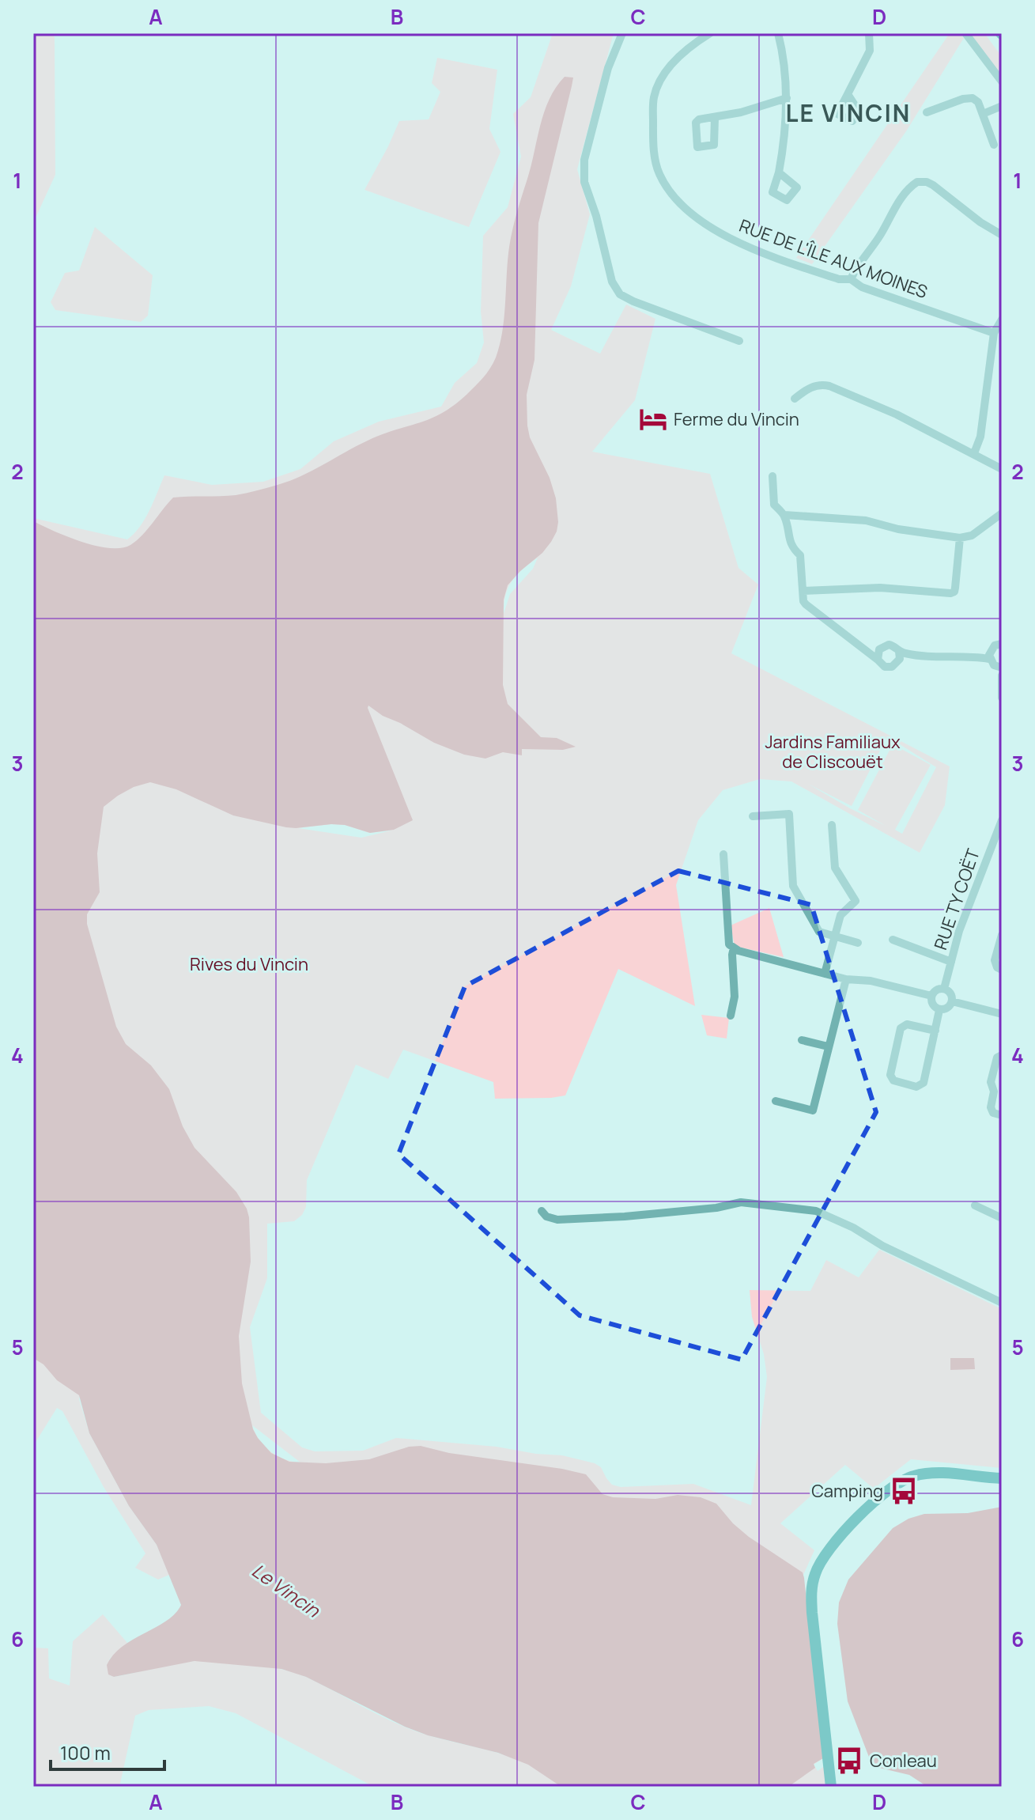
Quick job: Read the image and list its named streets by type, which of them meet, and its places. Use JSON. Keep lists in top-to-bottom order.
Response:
{
  "streets": {
    "street": ["RUE DE L'ÎLE AUX MOINES", "RUE TY COËT"]
  },
  "districts": ["LE VINCIN"],
  "water": ["Le Vincin"],
  "parks": ["Jardins Familiaux de Cliscouët", "Rives du Vincin"],
  "places": {
    "hotel": ["Ferme du Vincin"],
    "bus stop": ["Camping", "Conleau"]
  },
  "scale_bar": "100 m",
  "grid": {
    "columns": [
      "A",
      "B",
      "C",
      "D"
    ],
    "rows": [
      "1",
      "2",
      "3",
      "4",
      "5",
      "6"
    ]
  }
}
